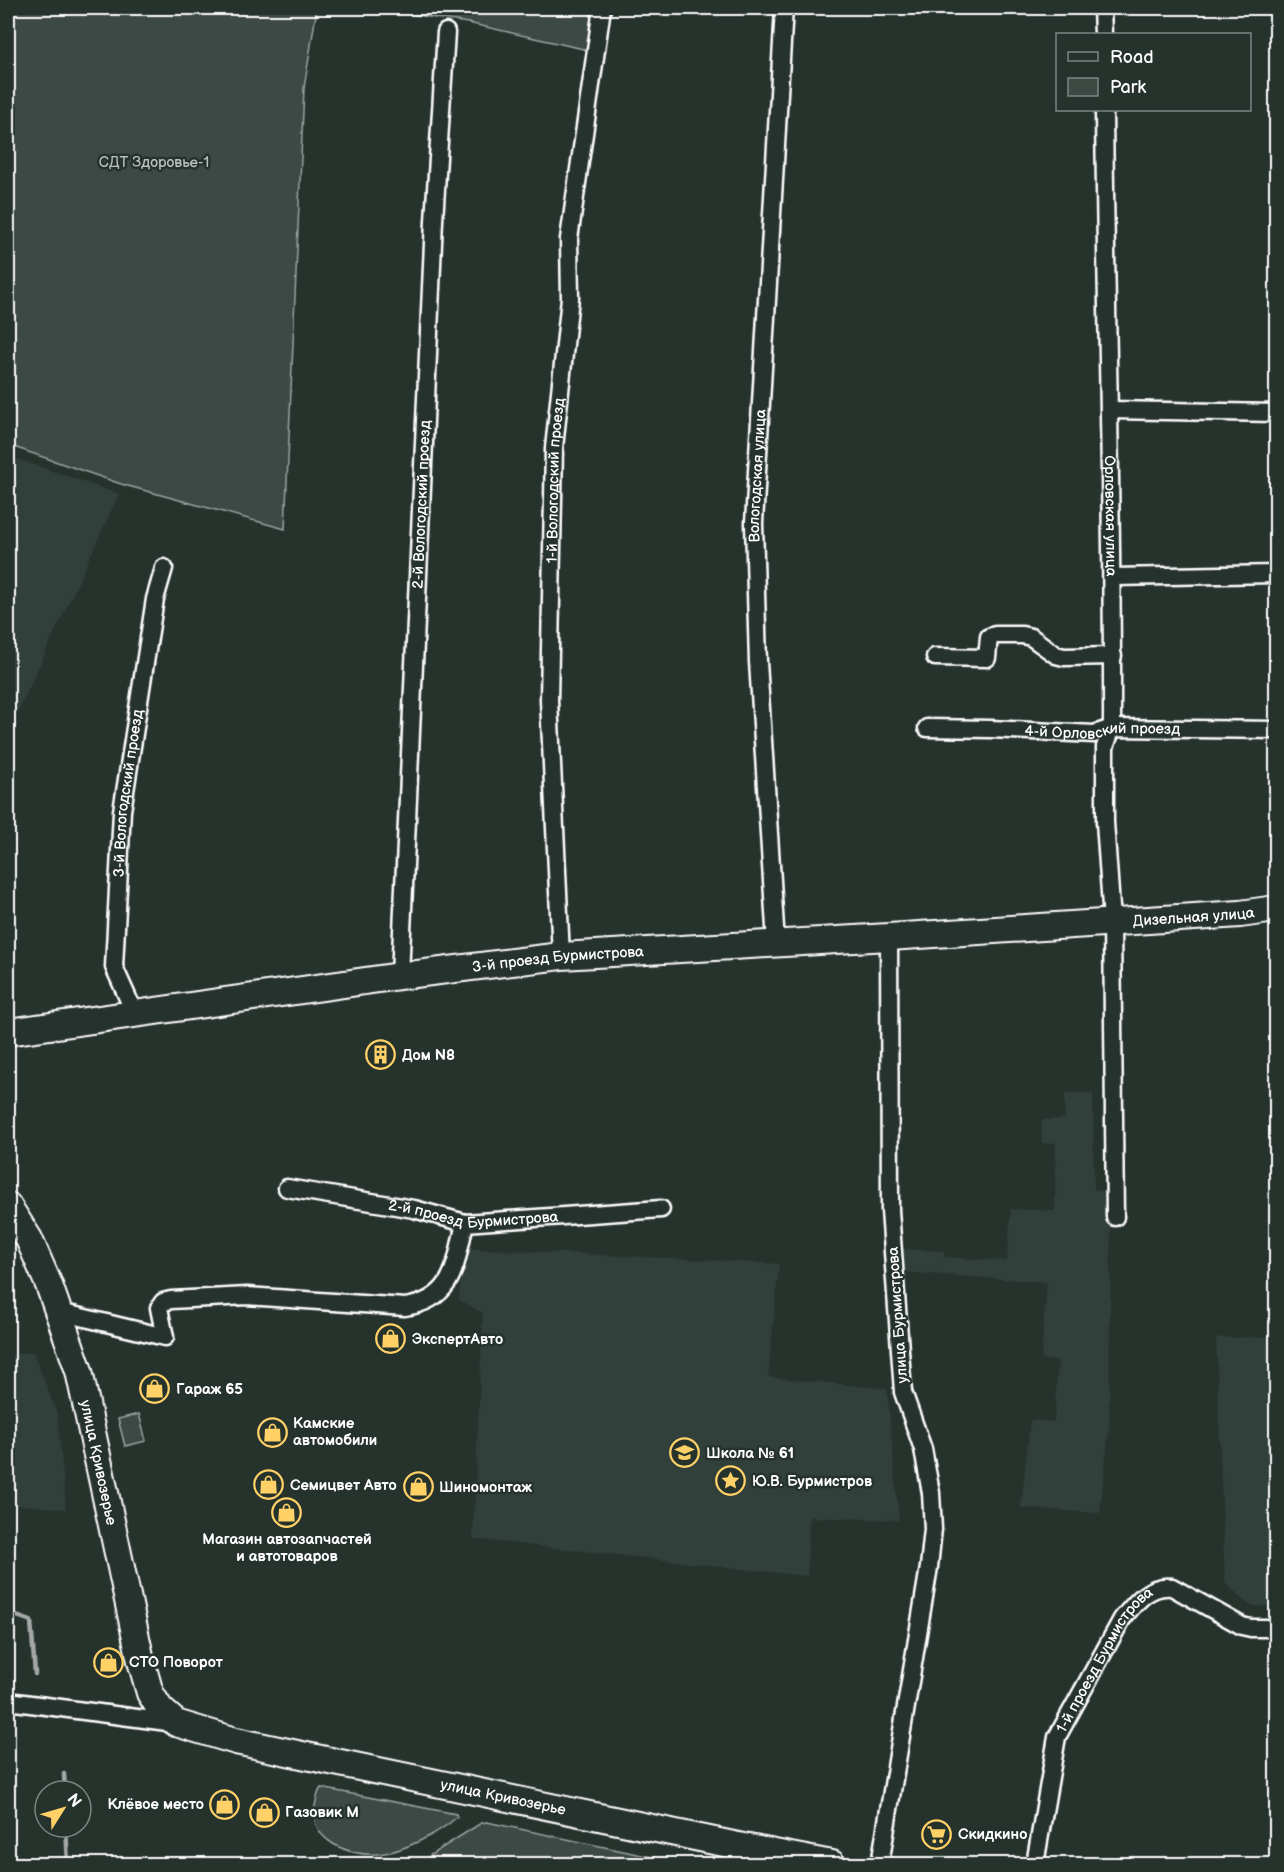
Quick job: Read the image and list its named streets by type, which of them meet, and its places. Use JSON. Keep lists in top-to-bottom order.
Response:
{
  "streets": {
    "main road": ["Дизельная улица", "3-й проезд Бурмистрова", "улица Кривозерье"],
    "street": [
      "Вологодская улица",
      "1-й Вологодский проезд",
      "2-й Вологодский проезд",
      "Орловская улица",
      "4-й Орловский проезд",
      "3-й Вологодский проезд",
      "2-й проезд Бурмистрова",
      "улица Бурмистрова",
      "1-й проезд Бурмистрова"
    ]
  },
  "crossings": [
    ["Вологодская улица", "3-й проезд Бурмистрова"],
    ["1-й Вологодский проезд", "3-й проезд Бурмистрова"],
    ["2-й Вологодский проезд", "3-й проезд Бурмистрова"],
    ["Орловская улица", "4-й Орловский проезд"],
    ["Орловская улица", "Дизельная улица"],
    ["Орловская улица", "3-й проезд Бурмистрова"],
    ["3-й Вологодский проезд", "3-й проезд Бурмистрова"],
    ["Дизельная улица", "3-й проезд Бурмистрова"],
    ["3-й проезд Бурмистрова", "улица Бурмистрова"]
  ],
  "parks": ["СДТ Здоровье-1"],
  "places": {
    "building": ["Дом N8"],
    "shop": [
      "ЭкспертАвто",
      "Гараж 65",
      "Камские автомобили",
      "Семицвет Авто",
      "Шиномонтаж",
      "Магазин автозапчастей и автотоваров",
      "СТО Поворот",
      "Клёвое место",
      "Газовик М"
    ],
    "school or university": ["Школа № 61"],
    "place": ["Ю.В. Бурмистров"],
    "supermarket": ["Скидкино"]
  },
  "legend": ["Road", "Park"],
  "north": "top right"
}
